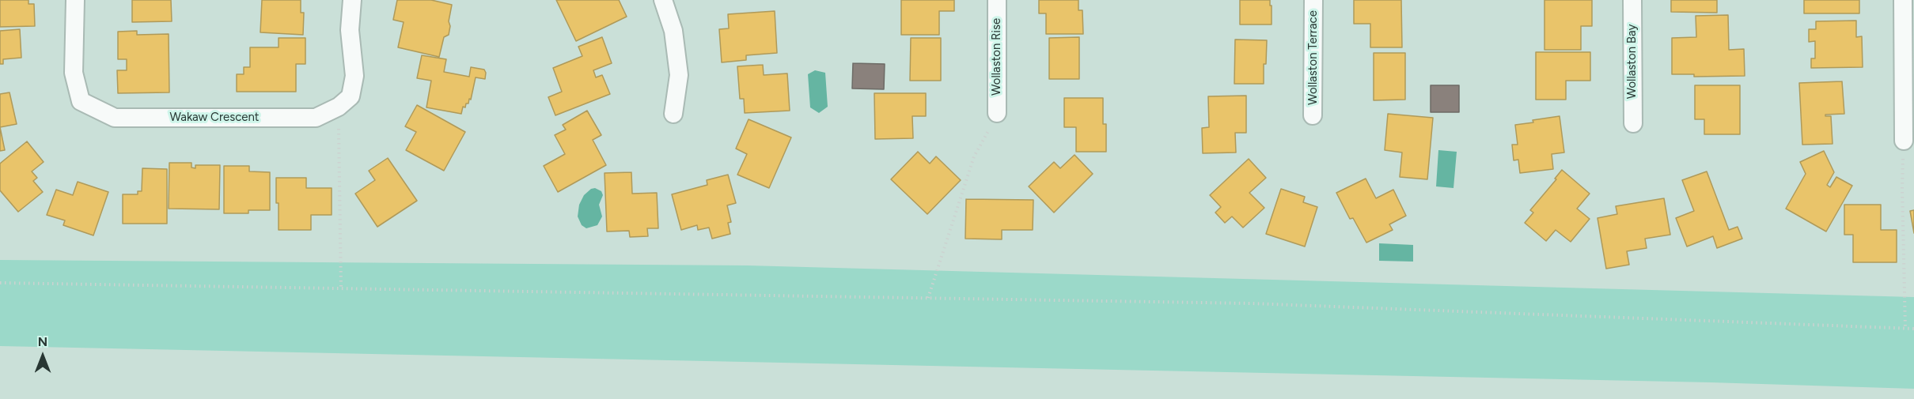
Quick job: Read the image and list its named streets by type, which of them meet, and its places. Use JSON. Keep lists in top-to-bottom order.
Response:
{
  "streets": {
    "street": [
      "Wollaston Rise",
      "Wollaston Terrace",
      "Wollaston Bay",
      "Wakaw Crescent"
    ]
  },
  "north": "top"
}
